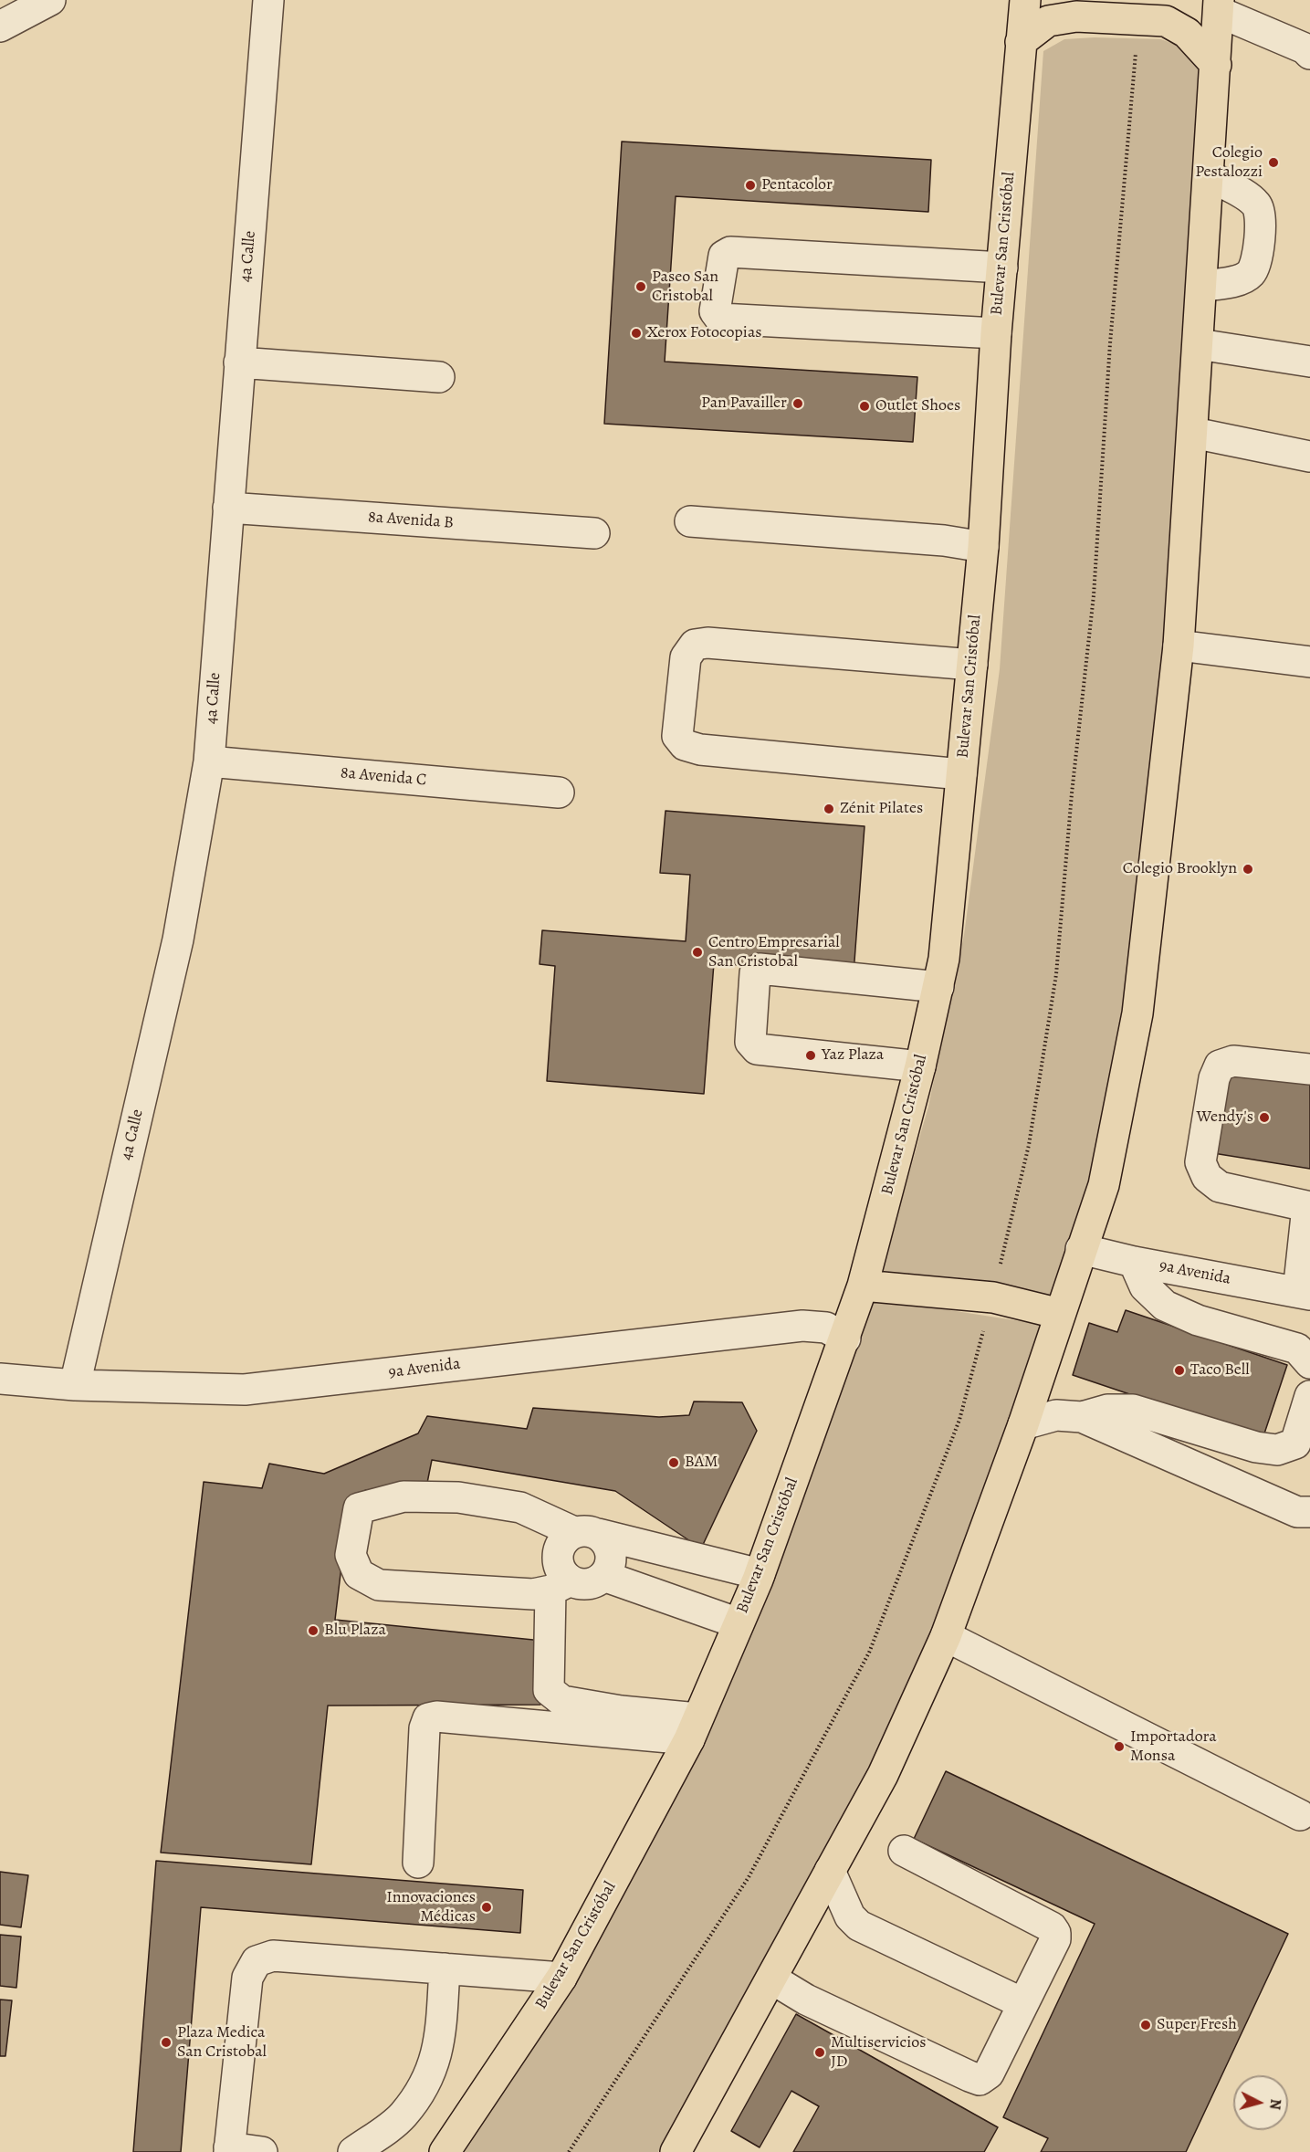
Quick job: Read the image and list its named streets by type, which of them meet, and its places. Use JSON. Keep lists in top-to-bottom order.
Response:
{
  "streets": {
    "main road": ["Bulevar San Cristóbal"],
    "street": [
      "4a Calle",
      "8a Avenida B",
      "8a Avenida C",
      "9a Avenida"
    ]
  },
  "crossings": [
    ["Bulevar San Cristóbal", "9a Avenida"],
    ["4a Calle", "8a Avenida B"],
    ["4a Calle", "8a Avenida C"],
    ["4a Calle", "9a Avenida"]
  ],
  "places": [
    "Colegio Pestalozzi",
    "Pentacolor",
    "Paseo San Cristobal",
    "Xerox Fotocopias",
    "Pan Pavailler",
    "Outlet Shoes",
    "Zénit Pilates",
    "Colegio Brooklyn",
    "Centro Empresarial San Cristobal",
    "Yaz Plaza",
    "Wendy's",
    "Taco Bell",
    "BAM",
    "Blu Plaza",
    "Importadora Monsa",
    "Innovaciones Médicas",
    "Super Fresh",
    "Plaza Medica San Cristobal",
    "Multiservicios JD"
  ],
  "north": "right"
}
